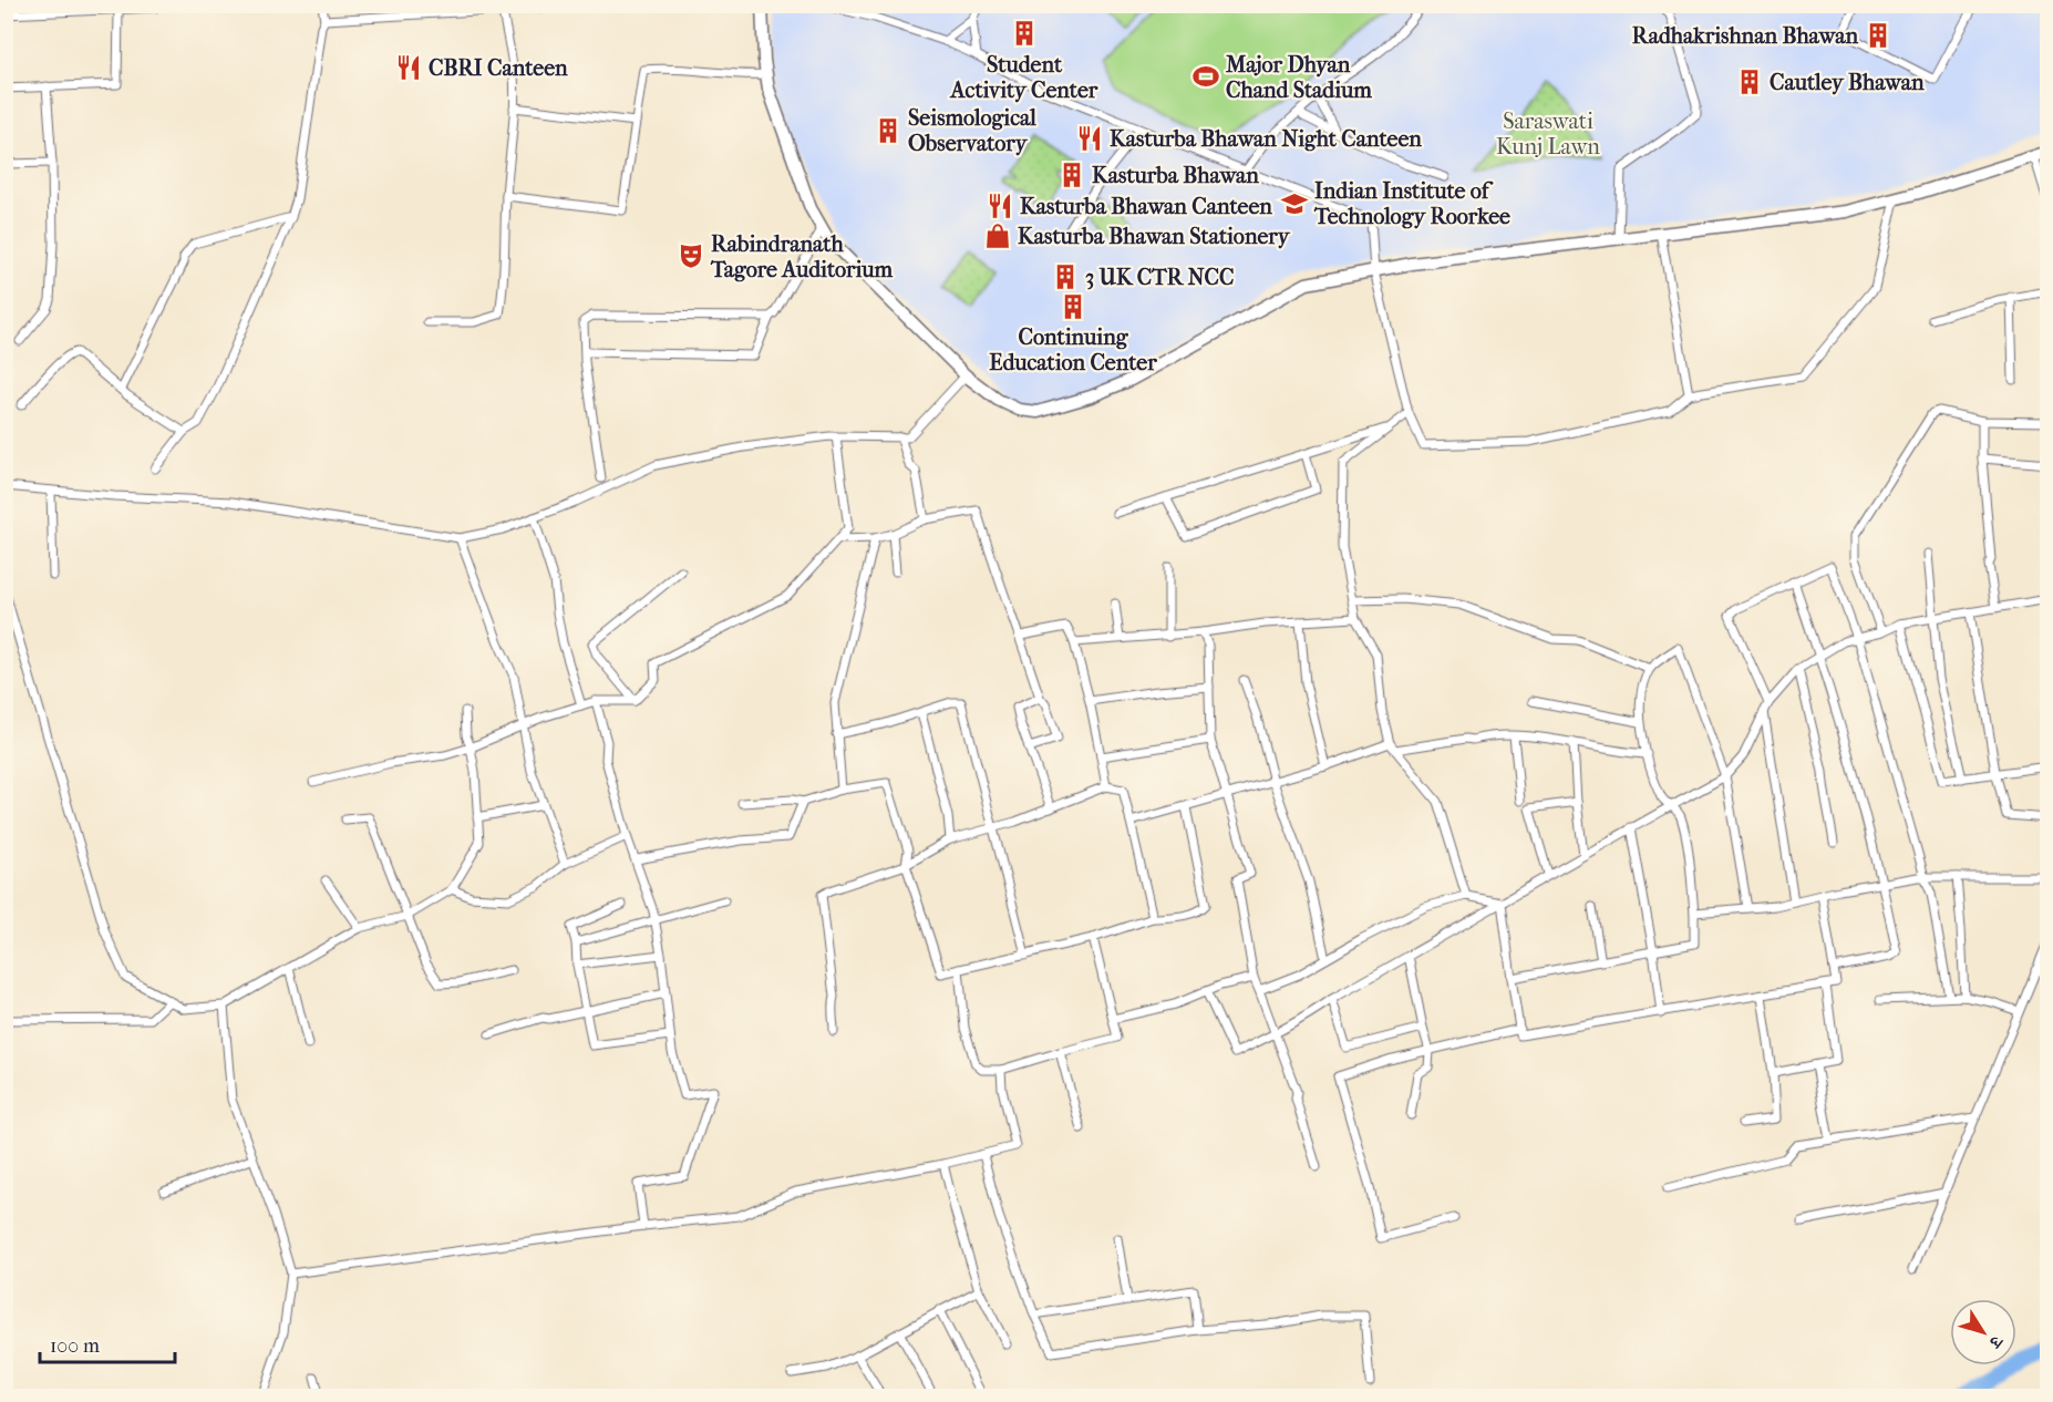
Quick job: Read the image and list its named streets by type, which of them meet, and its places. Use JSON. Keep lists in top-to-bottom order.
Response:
{
  "parks": ["Saraswati Kunj Lawn"],
  "places": {
    "building": [
      "Student Activity Center",
      "Radhakrishnan Bhawan",
      "Cautley Bhawan",
      "Seismological Observatory",
      "Kasturba Bhawan",
      "3 UK CTR NCC",
      "Continuing Education Center"
    ],
    "restaurant": ["CBRI Canteen", "Kasturba Bhawan Night Canteen", "Kasturba Bhawan Canteen"],
    "sports": ["Major Dhyan Chand Stadium"],
    "school or university": ["Indian Institute of Technology Roorkee"],
    "shop": ["Kasturba Bhawan Stationery"],
    "theatre": ["Rabindranath Tagore Auditorium"]
  },
  "scale_bar": "100 m",
  "north": "bottom right"
}
